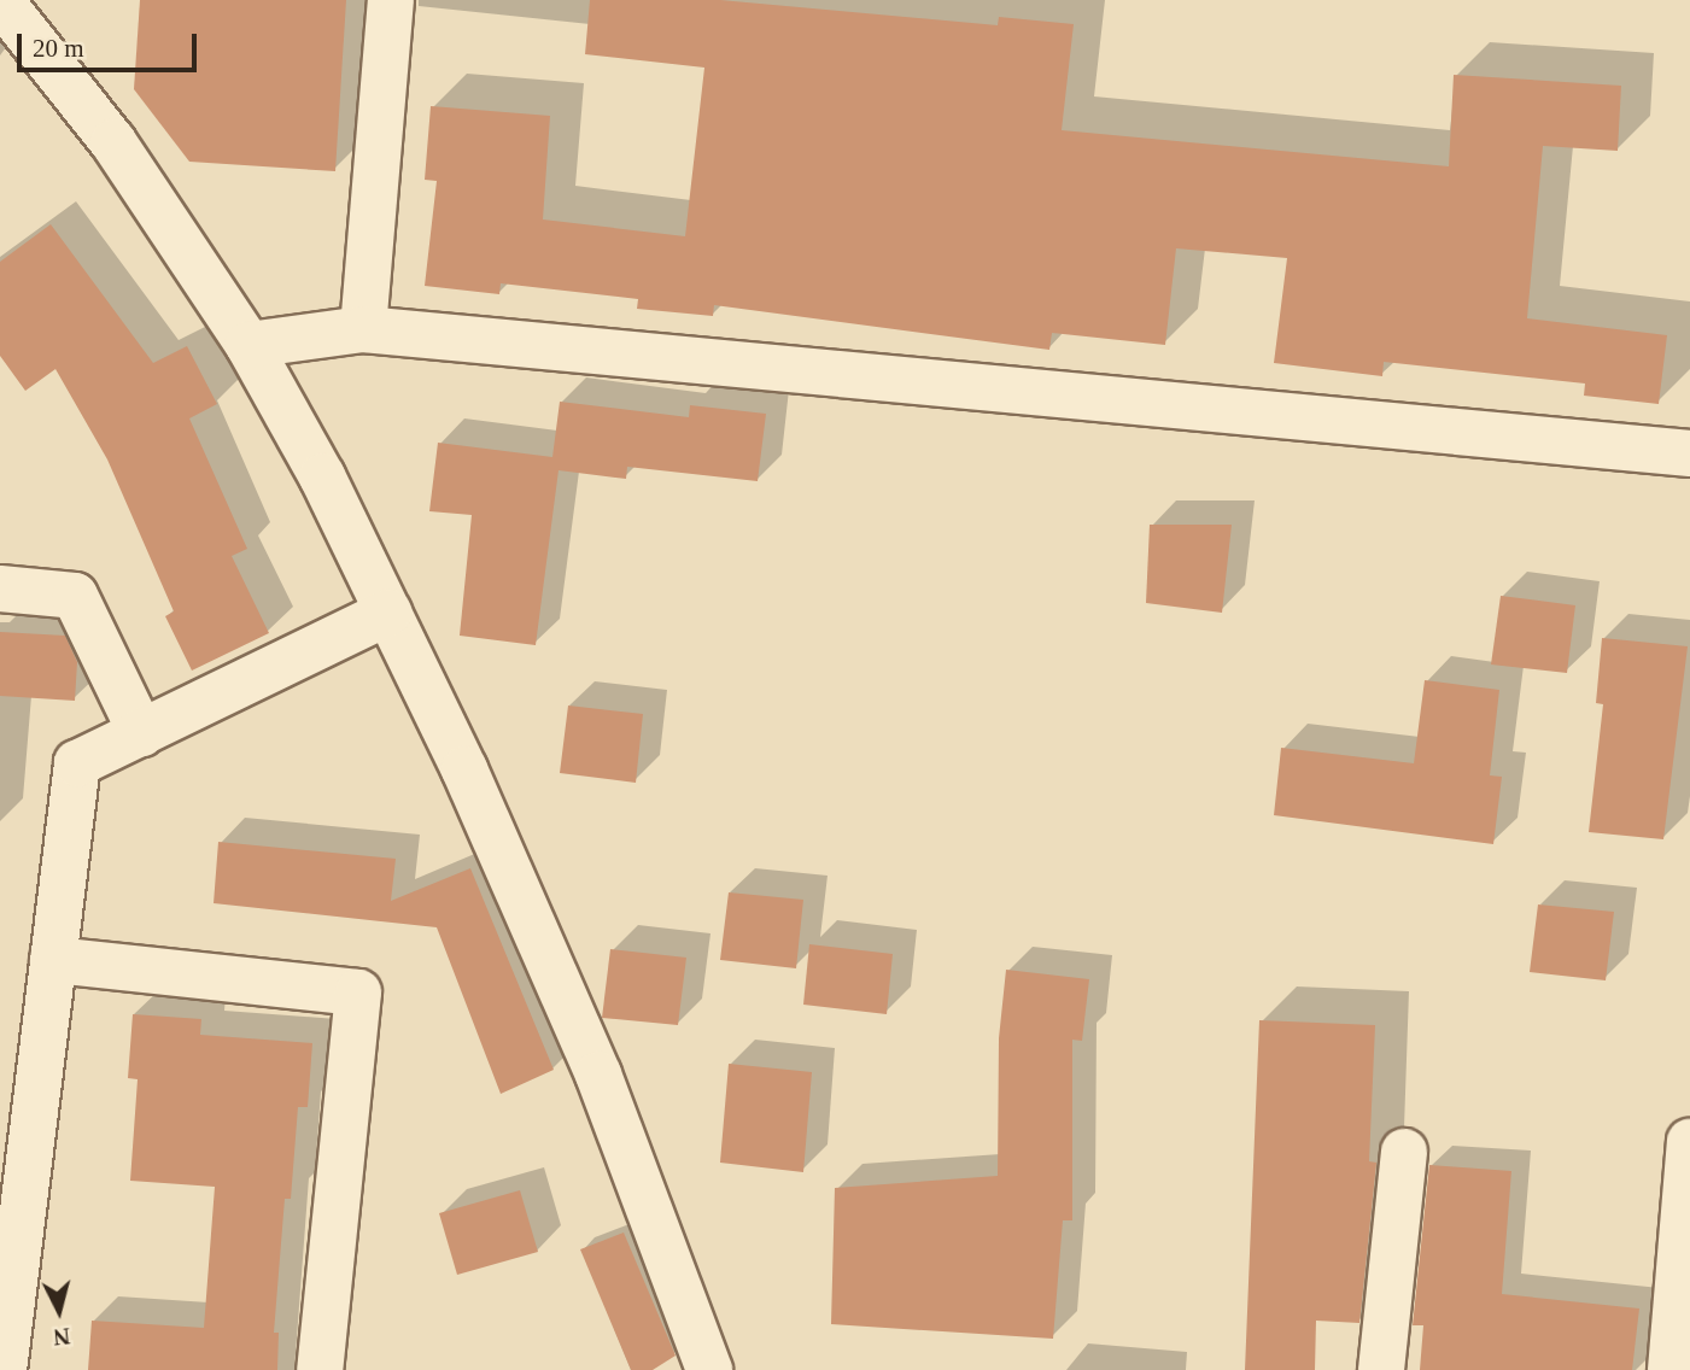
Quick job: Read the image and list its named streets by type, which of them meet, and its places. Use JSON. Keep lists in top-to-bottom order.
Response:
{
  "scale_bar": "20 m",
  "north": "bottom"
}
